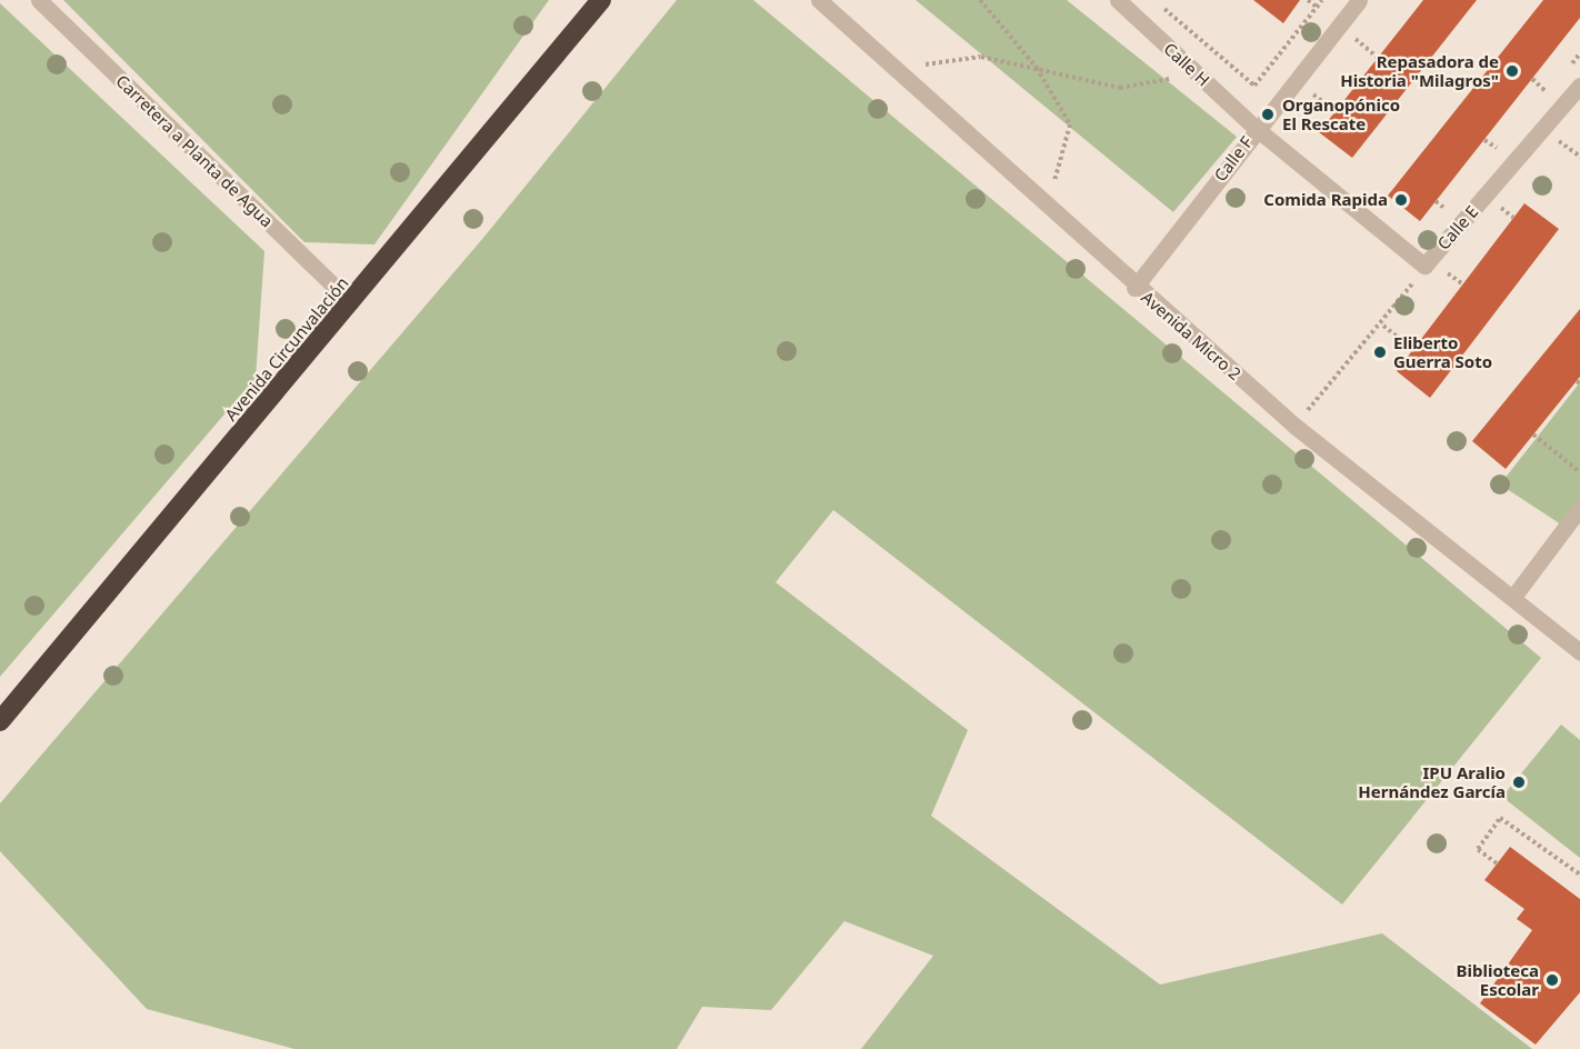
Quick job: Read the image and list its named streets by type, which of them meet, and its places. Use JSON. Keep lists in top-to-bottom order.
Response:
{
  "streets": {
    "highway": ["Avenida Circunvalación"],
    "street": [
      "Calle H",
      "Carretera a Planta de Agua",
      "Calle F",
      "Calle E",
      "Avenida Micro 2"
    ]
  },
  "crossings": [
    ["Calle H", "Calle F"],
    ["Calle H", "Calle E"],
    ["Carretera a Planta de Agua", "Avenida Circunvalación"],
    ["Calle F", "Calle E"],
    ["Calle F", "Avenida Micro 2"]
  ],
  "places": [
    "Repasadora de Historia \"Milagros\"",
    "Organopónico El Rescate",
    "Comida Rapida",
    "Eliberto Guerra Soto",
    "IPU Aralio Hernández García",
    "Biblioteca Escolar"
  ]
}
